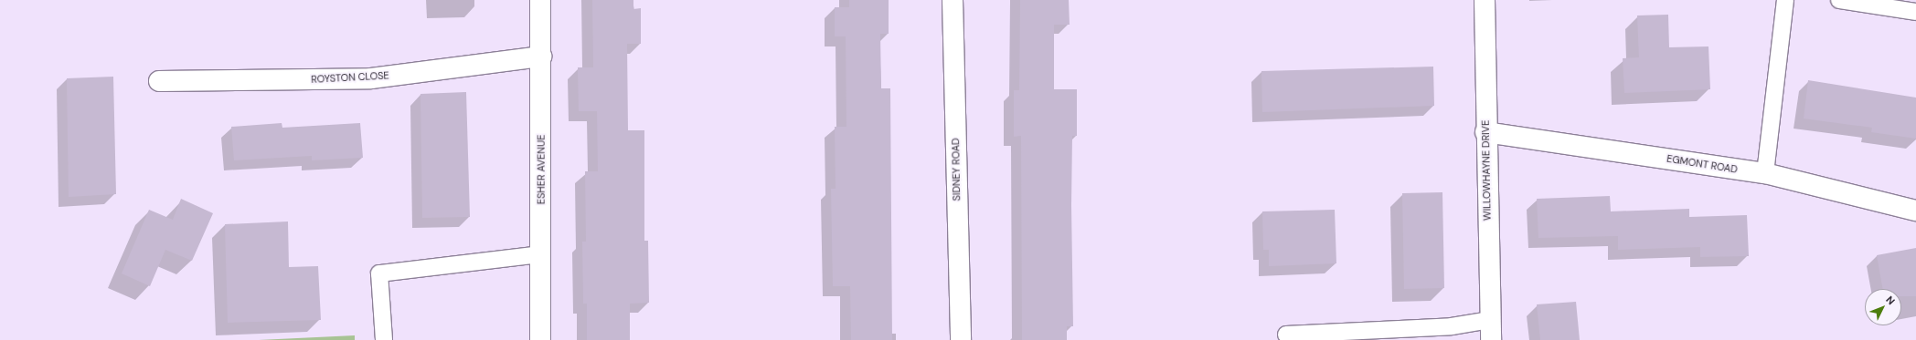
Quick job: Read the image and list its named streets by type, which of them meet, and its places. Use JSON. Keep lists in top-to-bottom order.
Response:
{
  "streets": {
    "street": [
      "ROYSTON CLOSE",
      "EGMONT ROAD",
      "ESHER AVENUE",
      "SIDNEY ROAD",
      "WILLOWHAYNE DRIVE"
    ]
  },
  "crossings": [
    ["ROYSTON CLOSE", "ESHER AVENUE"],
    ["EGMONT ROAD", "WILLOWHAYNE DRIVE"]
  ],
  "north": "top right"
}
